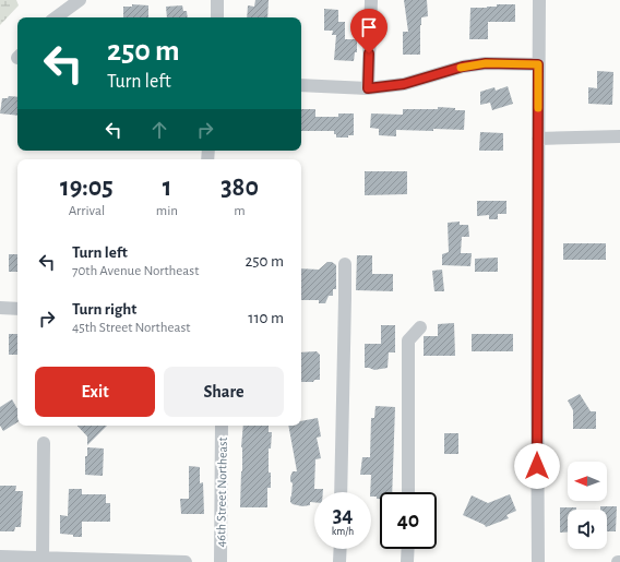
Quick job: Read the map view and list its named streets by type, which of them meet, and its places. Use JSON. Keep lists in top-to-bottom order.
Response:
{
  "streets": {
    "street": ["46th Street Northeast"]
  },
  "north": "left",
  "page": {
    "turn": ["250 m", "Turn left"],
    "eta": [
      "19:05",
      "Arrival",
      "1",
      "min",
      "380",
      "m"
    ],
    "list": [
      {
        "name": "Turn left",
        "note": "70th Avenue Northeast",
        "value": "250 m"
      },
      {
        "name": "Turn right",
        "note": "45th Street Northeast",
        "value": "110 m"
      }
    ],
    "buttons": ["Exit", "Share"],
    "speed": "34 km/h",
    "limit": "40"
  }
}
